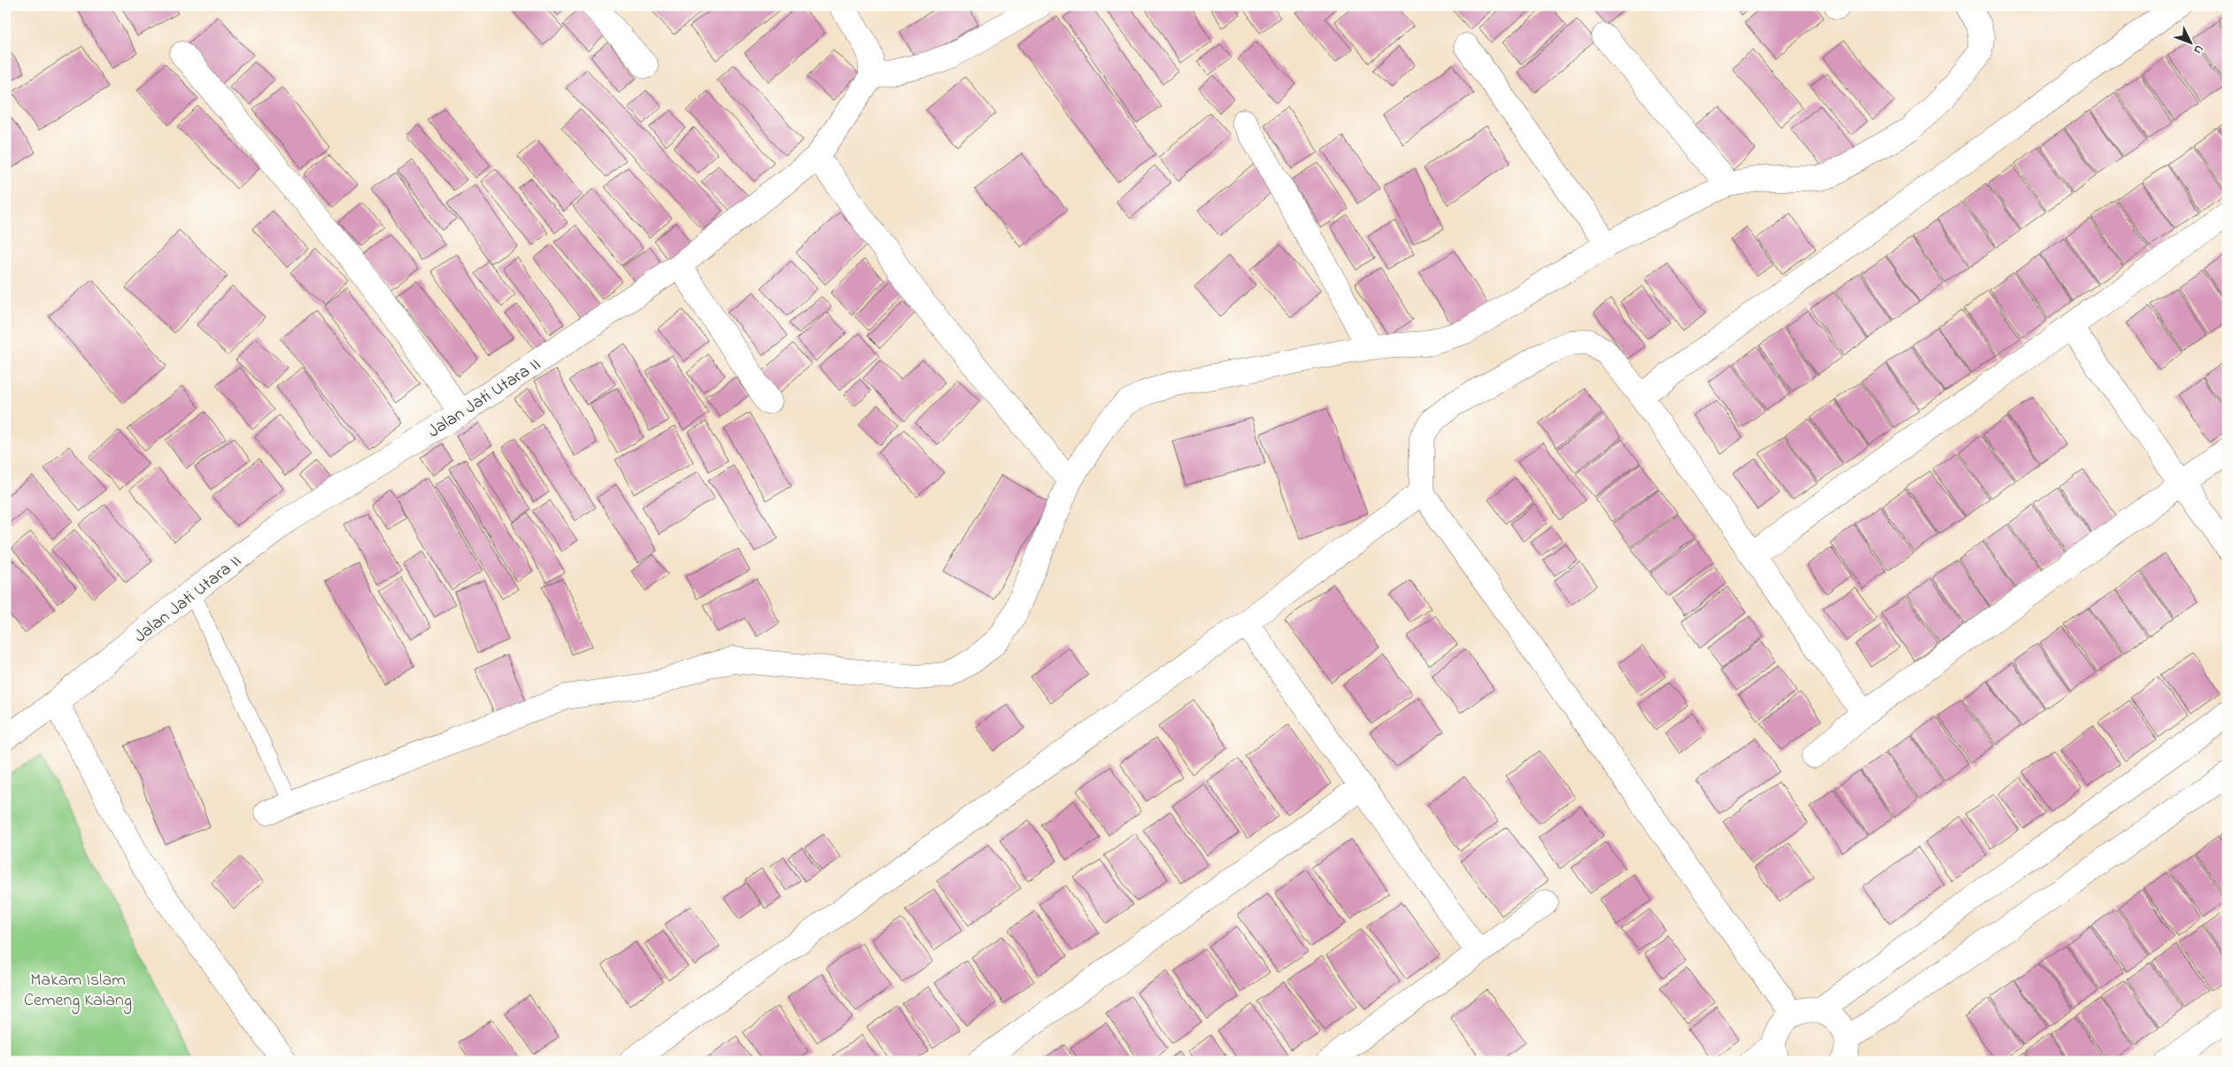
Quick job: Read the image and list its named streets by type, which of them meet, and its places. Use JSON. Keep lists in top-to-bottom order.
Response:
{
  "streets": {
    "street": ["Jalan Jati Utara II"]
  },
  "parks": ["Makam Islam Cemeng Kalang"],
  "north": "bottom right"
}
